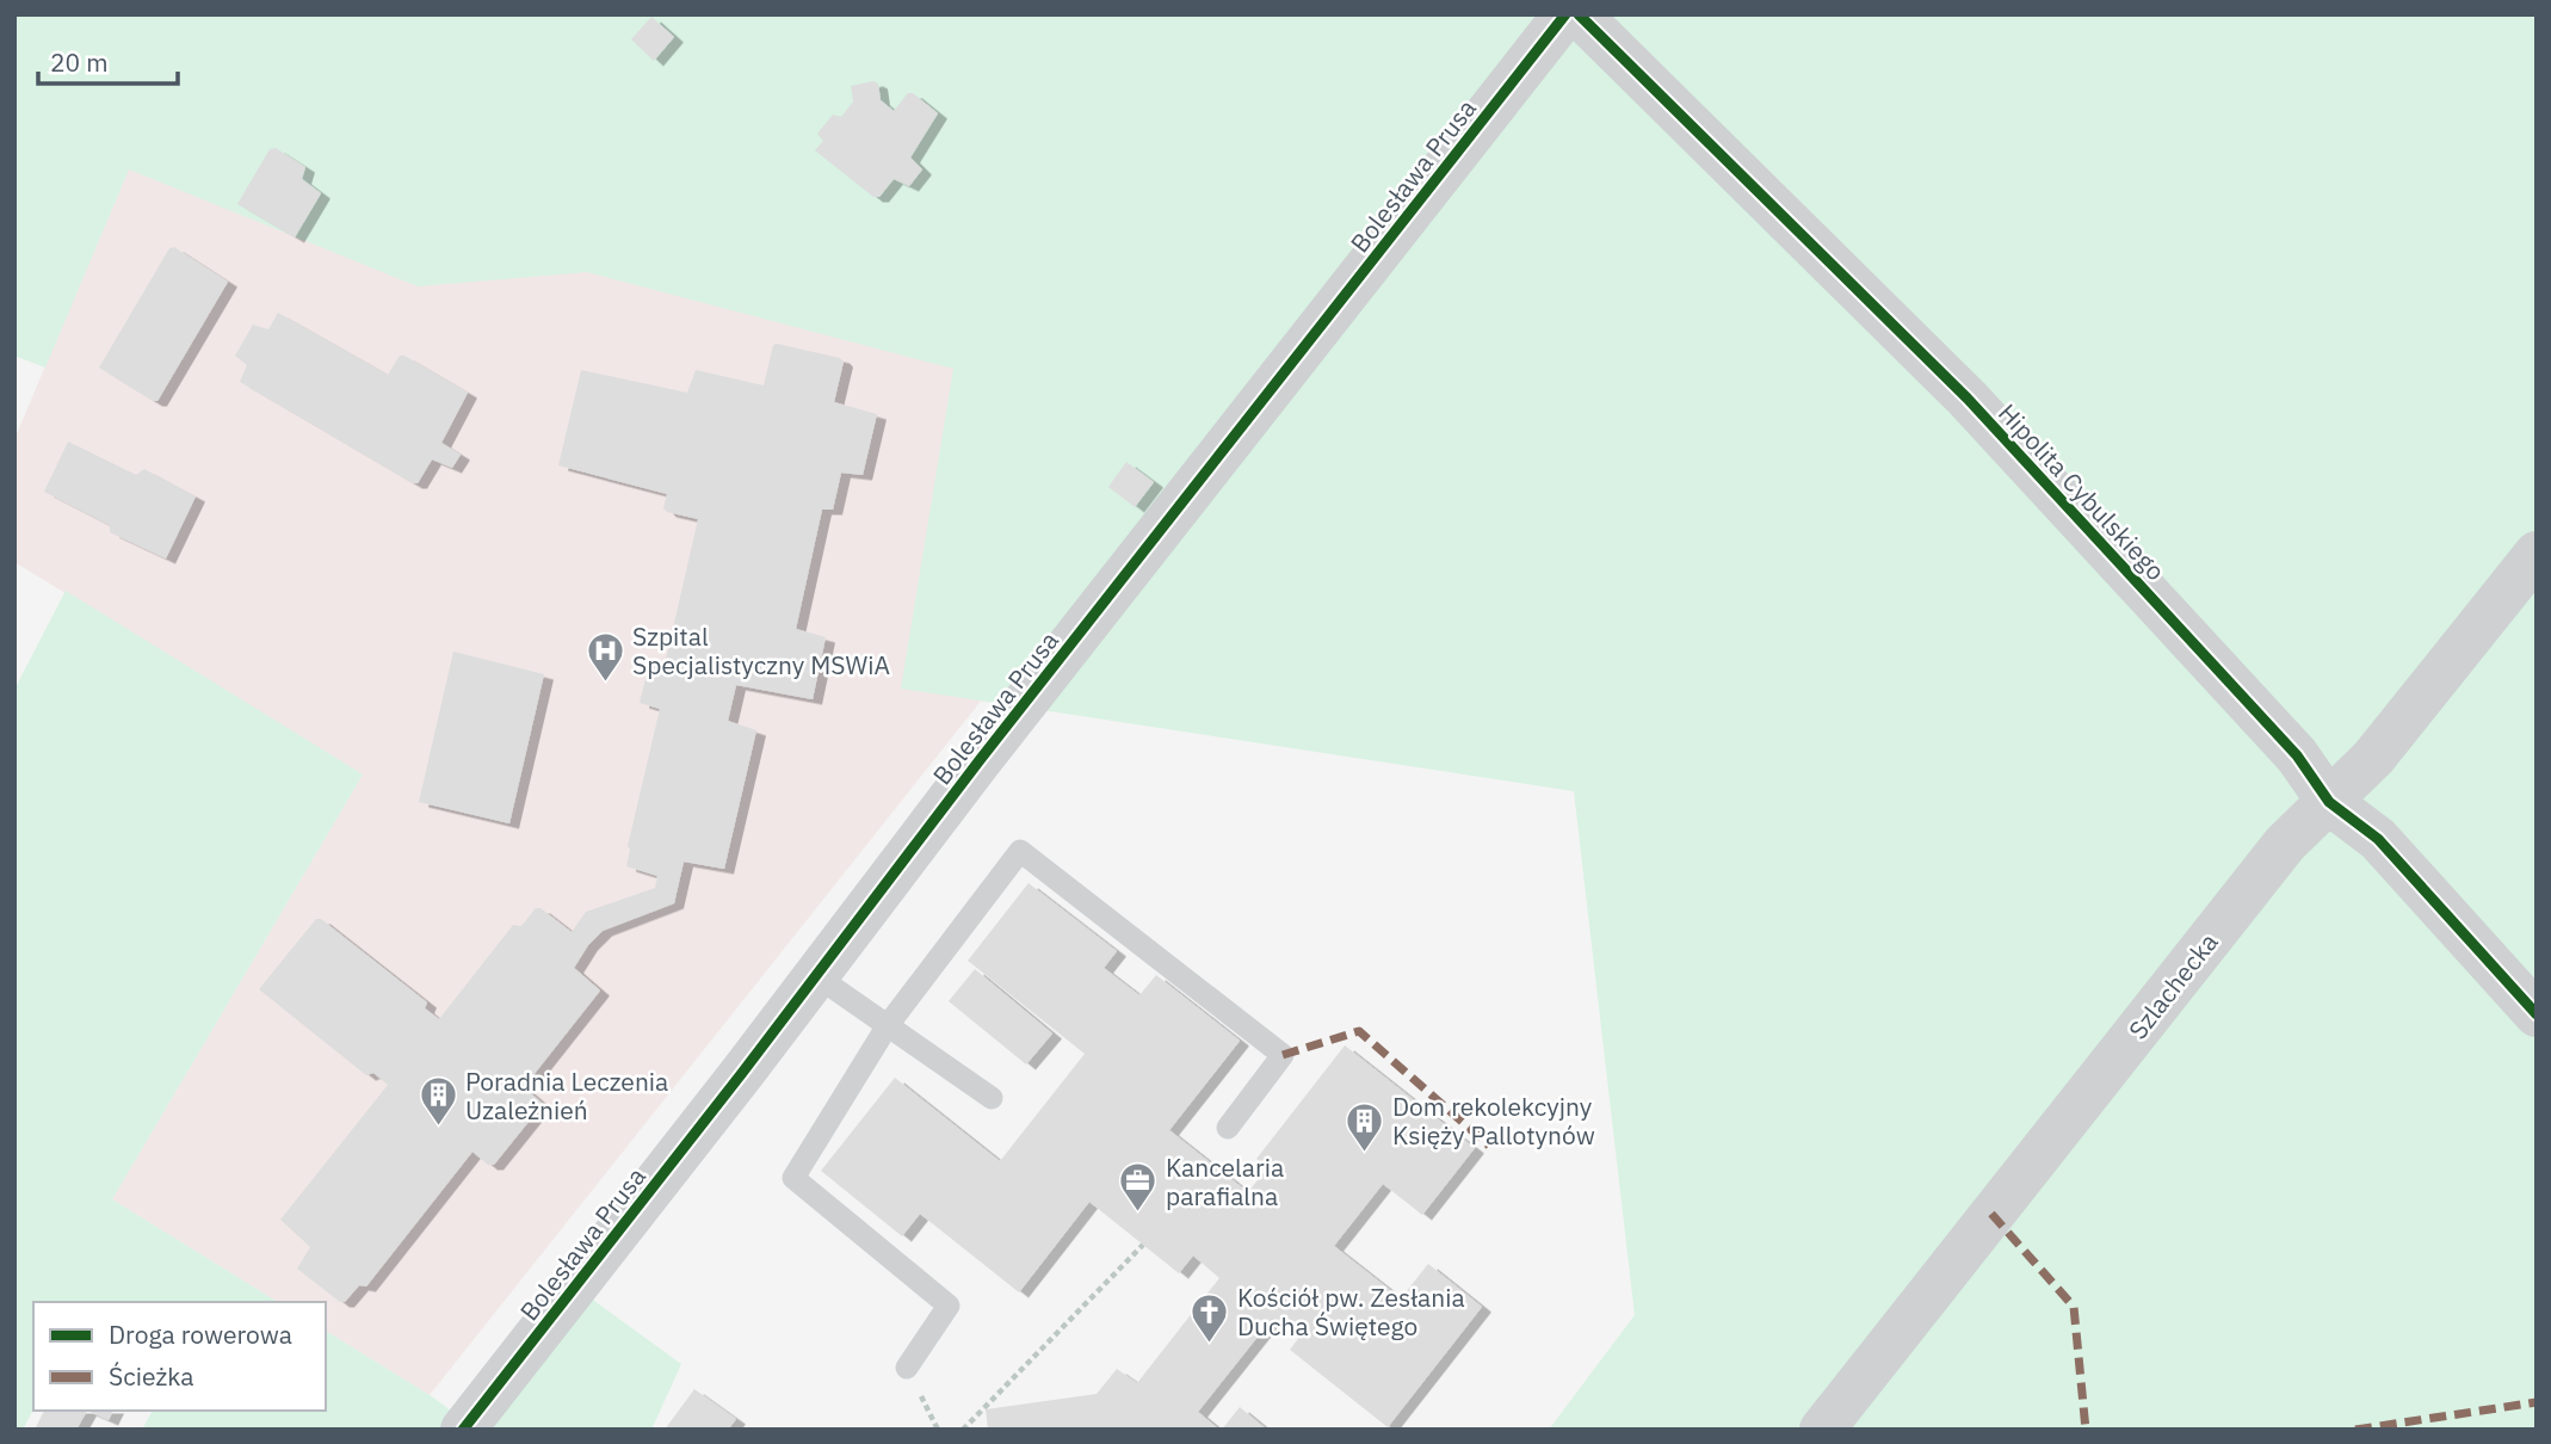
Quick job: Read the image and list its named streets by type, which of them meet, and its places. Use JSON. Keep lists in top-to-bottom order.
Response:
{
  "streets": {
    "street": ["Bolesława Prusa", "Hipolita Cybulskiego", "Szlachecka"]
  },
  "crossings": [
    ["Hipolita Cybulskiego", "Szlachecka"]
  ],
  "places": {
    "hospital": ["Szpital Specjalistyczny MSWiA"],
    "building": ["Poradnia Leczenia Uzależnień", "Dom rekolekcyjny Księży Pallotynów"],
    "office": ["Kancelaria parafialna"],
    "church": ["Kościół pw. Zesłania Ducha Świętego"]
  },
  "legend": ["Droga rowerowa", "Ścieżka"],
  "scale_bar": "20 m"
}
